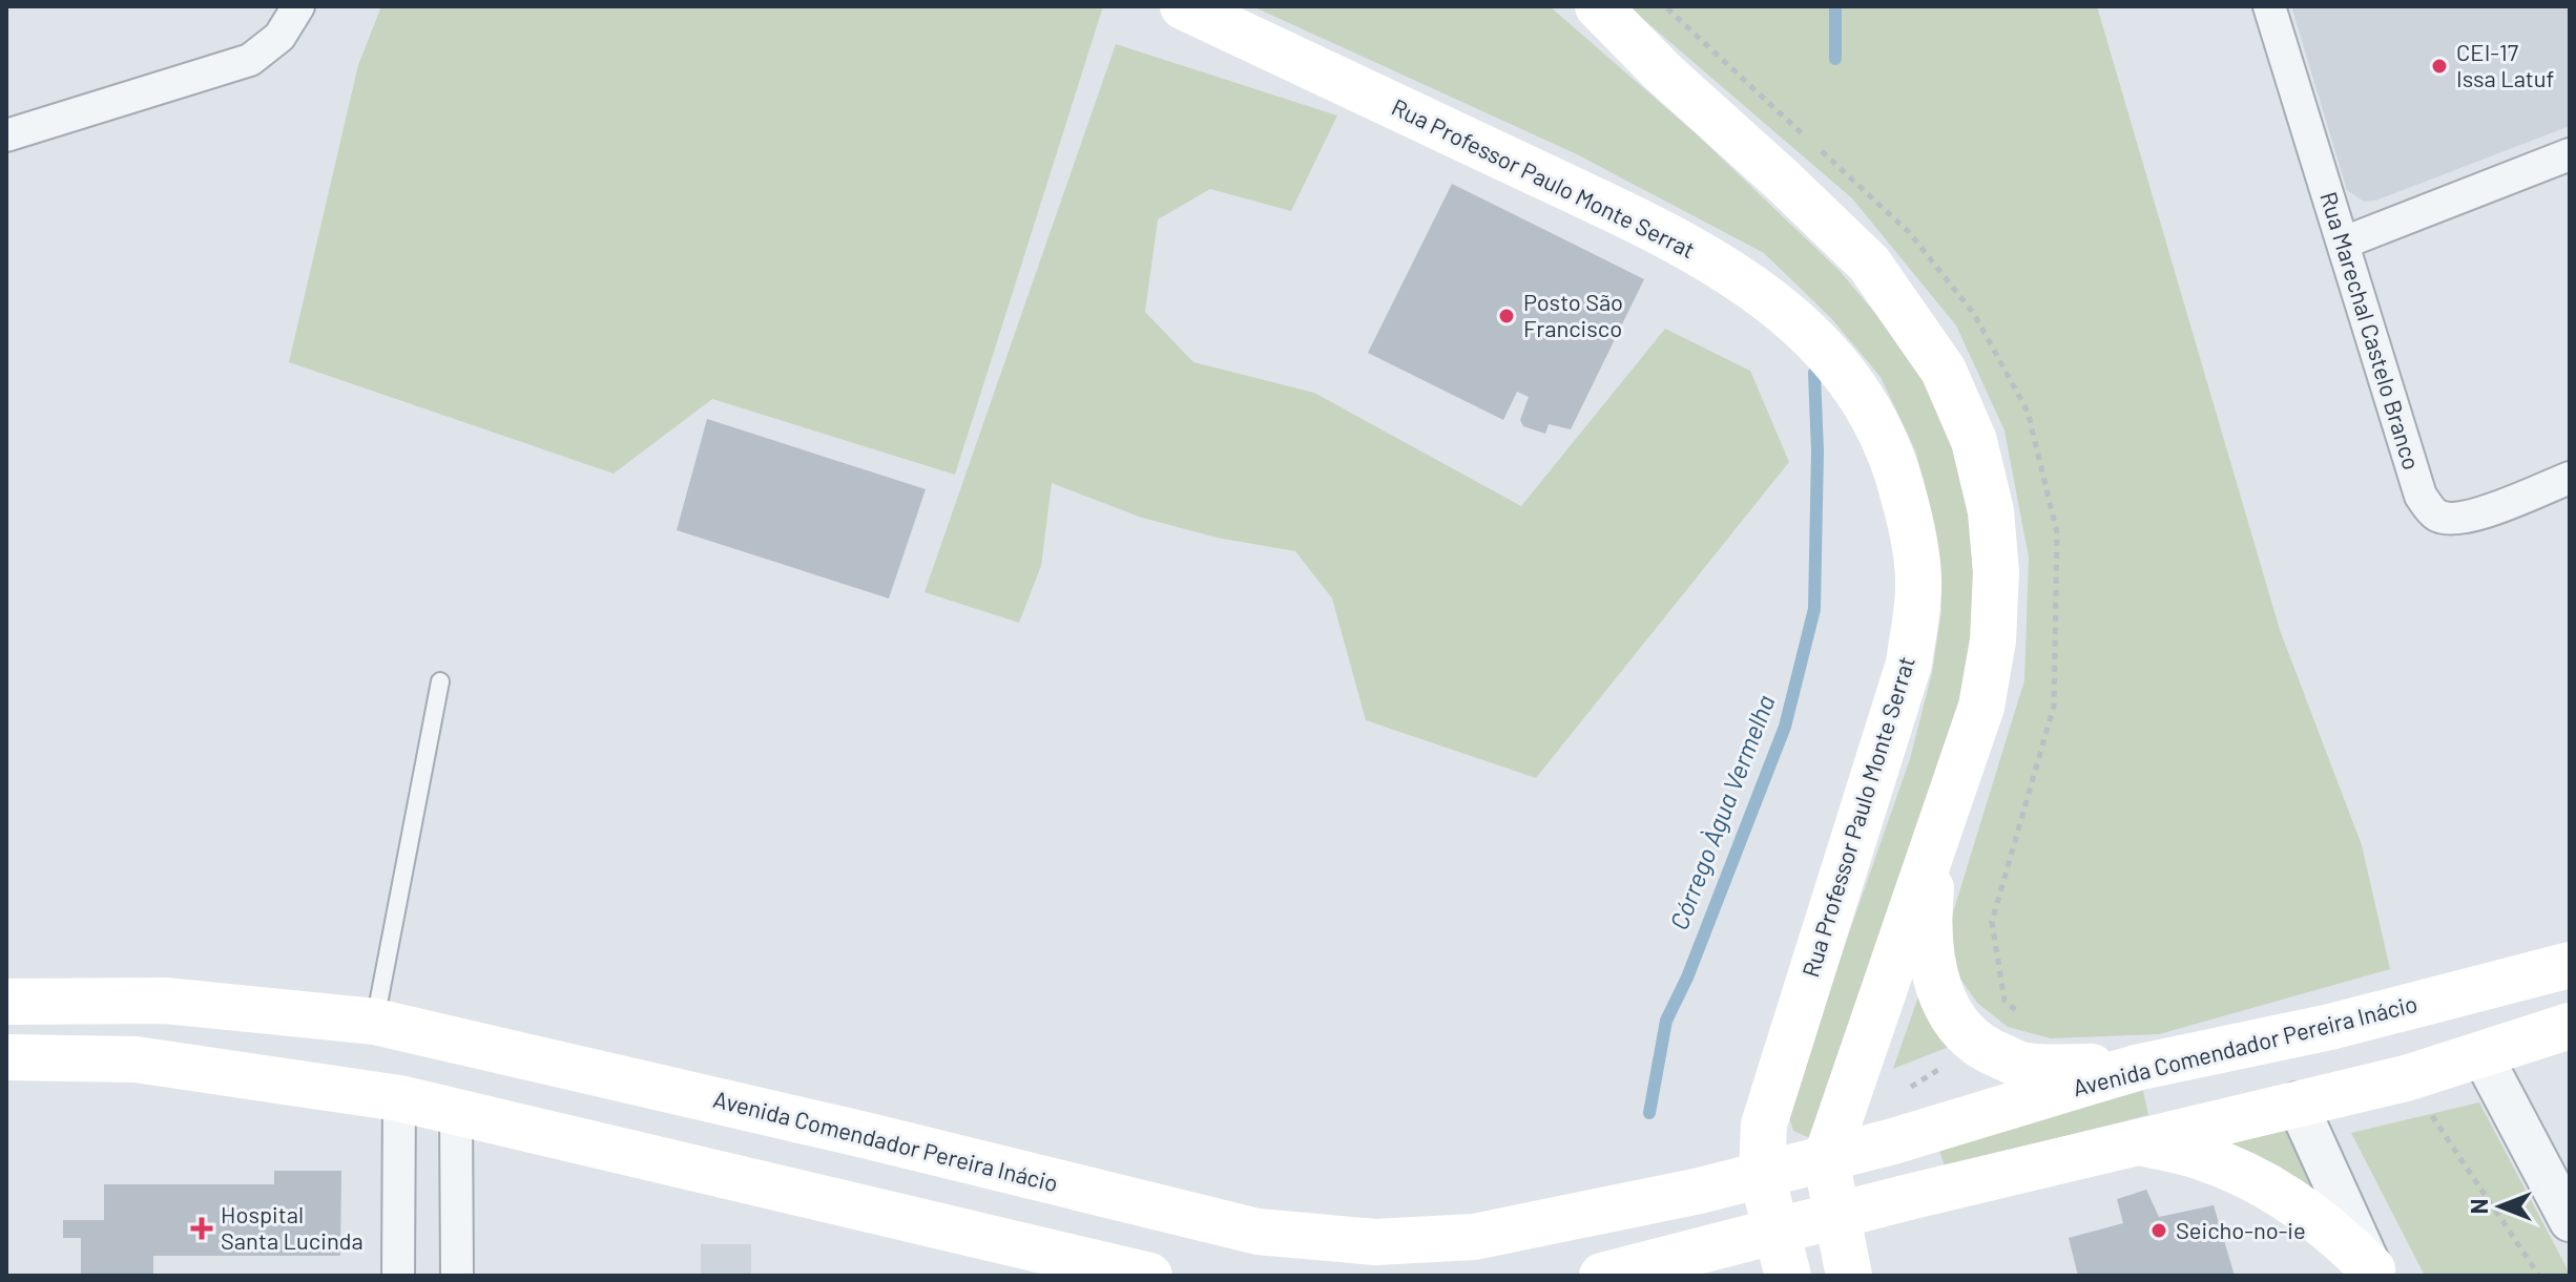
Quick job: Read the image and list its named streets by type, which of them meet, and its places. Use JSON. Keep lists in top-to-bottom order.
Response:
{
  "streets": {
    "main road": ["Rua Professor Paulo Monte Serrat", "Avenida Comendador Pereira Inácio"],
    "street": ["Rua Marechal Castelo Branco"]
  },
  "crossings": [
    ["Rua Professor Paulo Monte Serrat", "Avenida Comendador Pereira Inácio"]
  ],
  "water": ["Córrego Àgua Vermelha"],
  "places": {
    "other": ["CEI-17 Issa Latuf", "Posto São Francisco", "Seicho-no-ie"],
    "health": ["Hospital Santa Lucinda"]
  },
  "north": "left"
}
